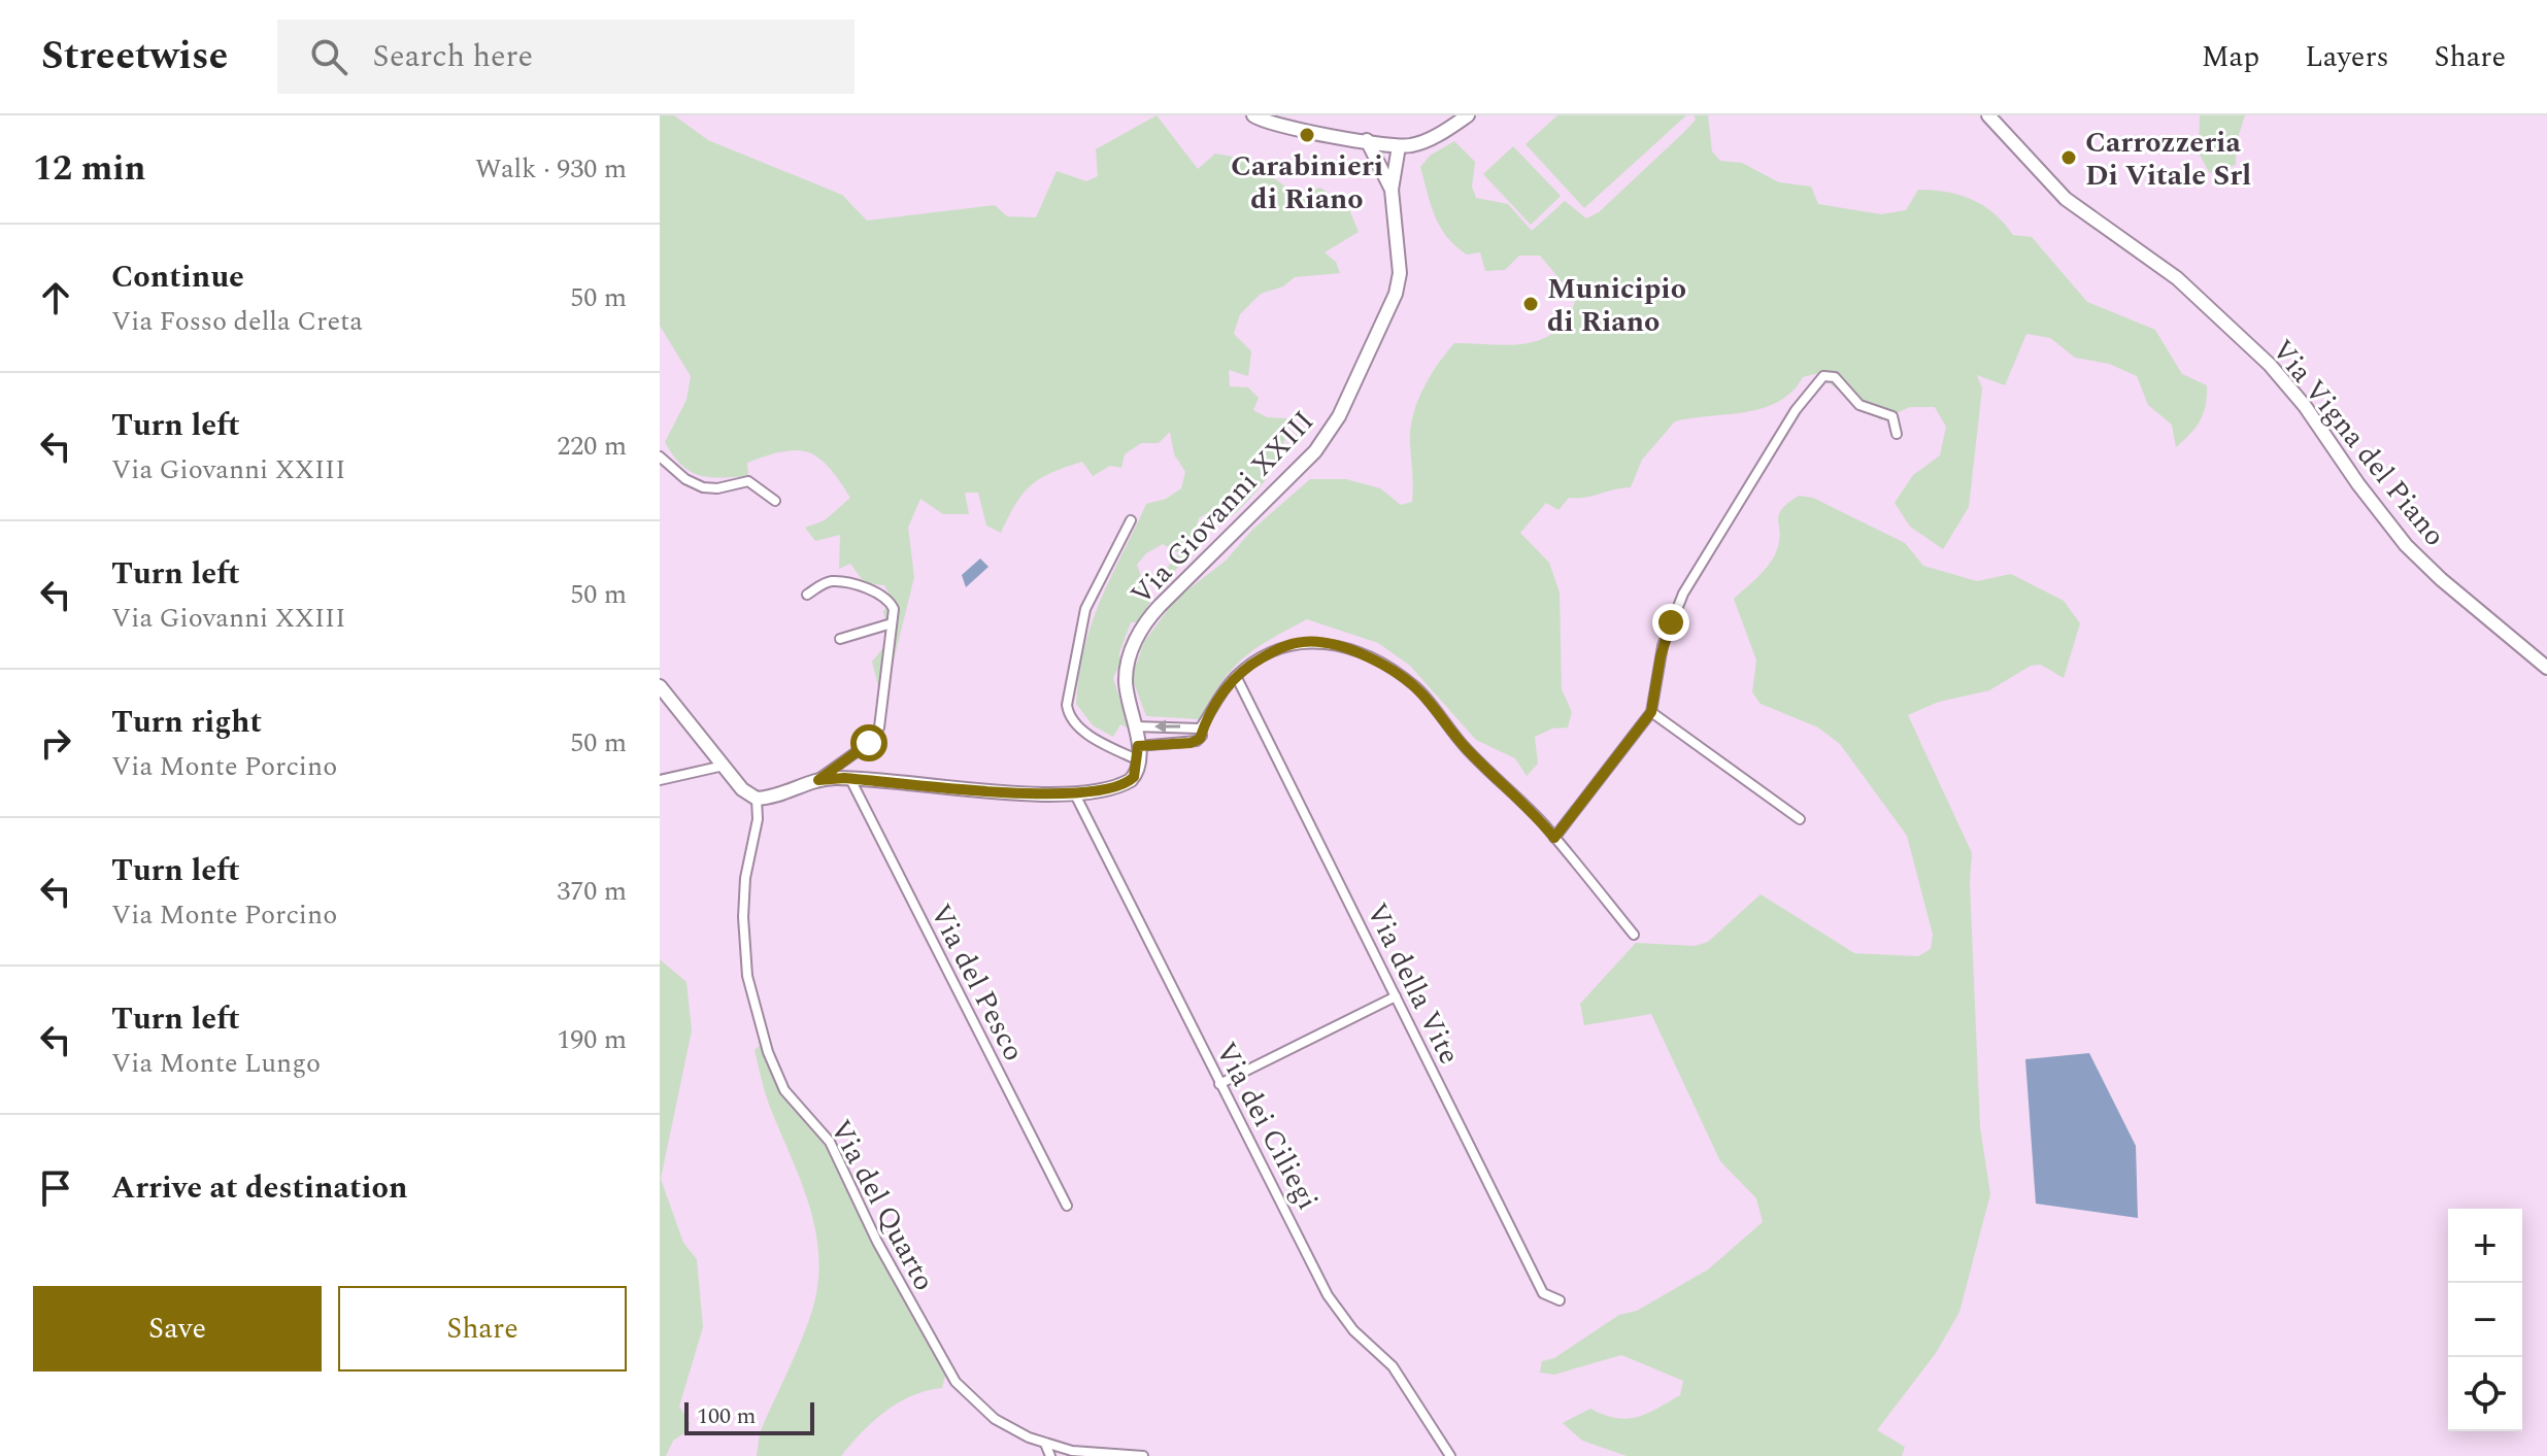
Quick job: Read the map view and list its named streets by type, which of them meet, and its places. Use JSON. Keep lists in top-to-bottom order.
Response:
{
  "streets": {
    "street": [
      "Via Vigna del Piano",
      "Via Giovanni XXIII",
      "Via del Pesco",
      "Via della Vite",
      "Via dei Ciliegi",
      "Via del Quarto"
    ]
  },
  "places": ["Carabinieri di Riano", "Carrozzeria Di Vitale Srl", "Municipio di Riano"],
  "scale_bar": "100 m",
  "page": {
    "header": "Streetwise",
    "search": "Search here",
    "nav": ["Map", "Layers", "Share"],
    "heading": ["12 min", "Walk · 930 m"],
    "list": [
      ["Continue", "Via Fosso della Creta", "50 m"],
      ["Turn left", "Via Giovanni XXIII", "220 m"],
      ["Turn left", "Via Giovanni XXIII", "50 m"],
      ["Turn right", "Via Monte Porcino", "50 m"],
      ["Turn left", "Via Monte Porcino", "370 m"],
      ["Turn left", "Via Monte Lungo", "190 m"],
      "Arrive at destination"
    ],
    "map_buttons": ["+", "−"],
    "buttons": ["Save", "Share"],
    "scale": "100 m"
  }
}
